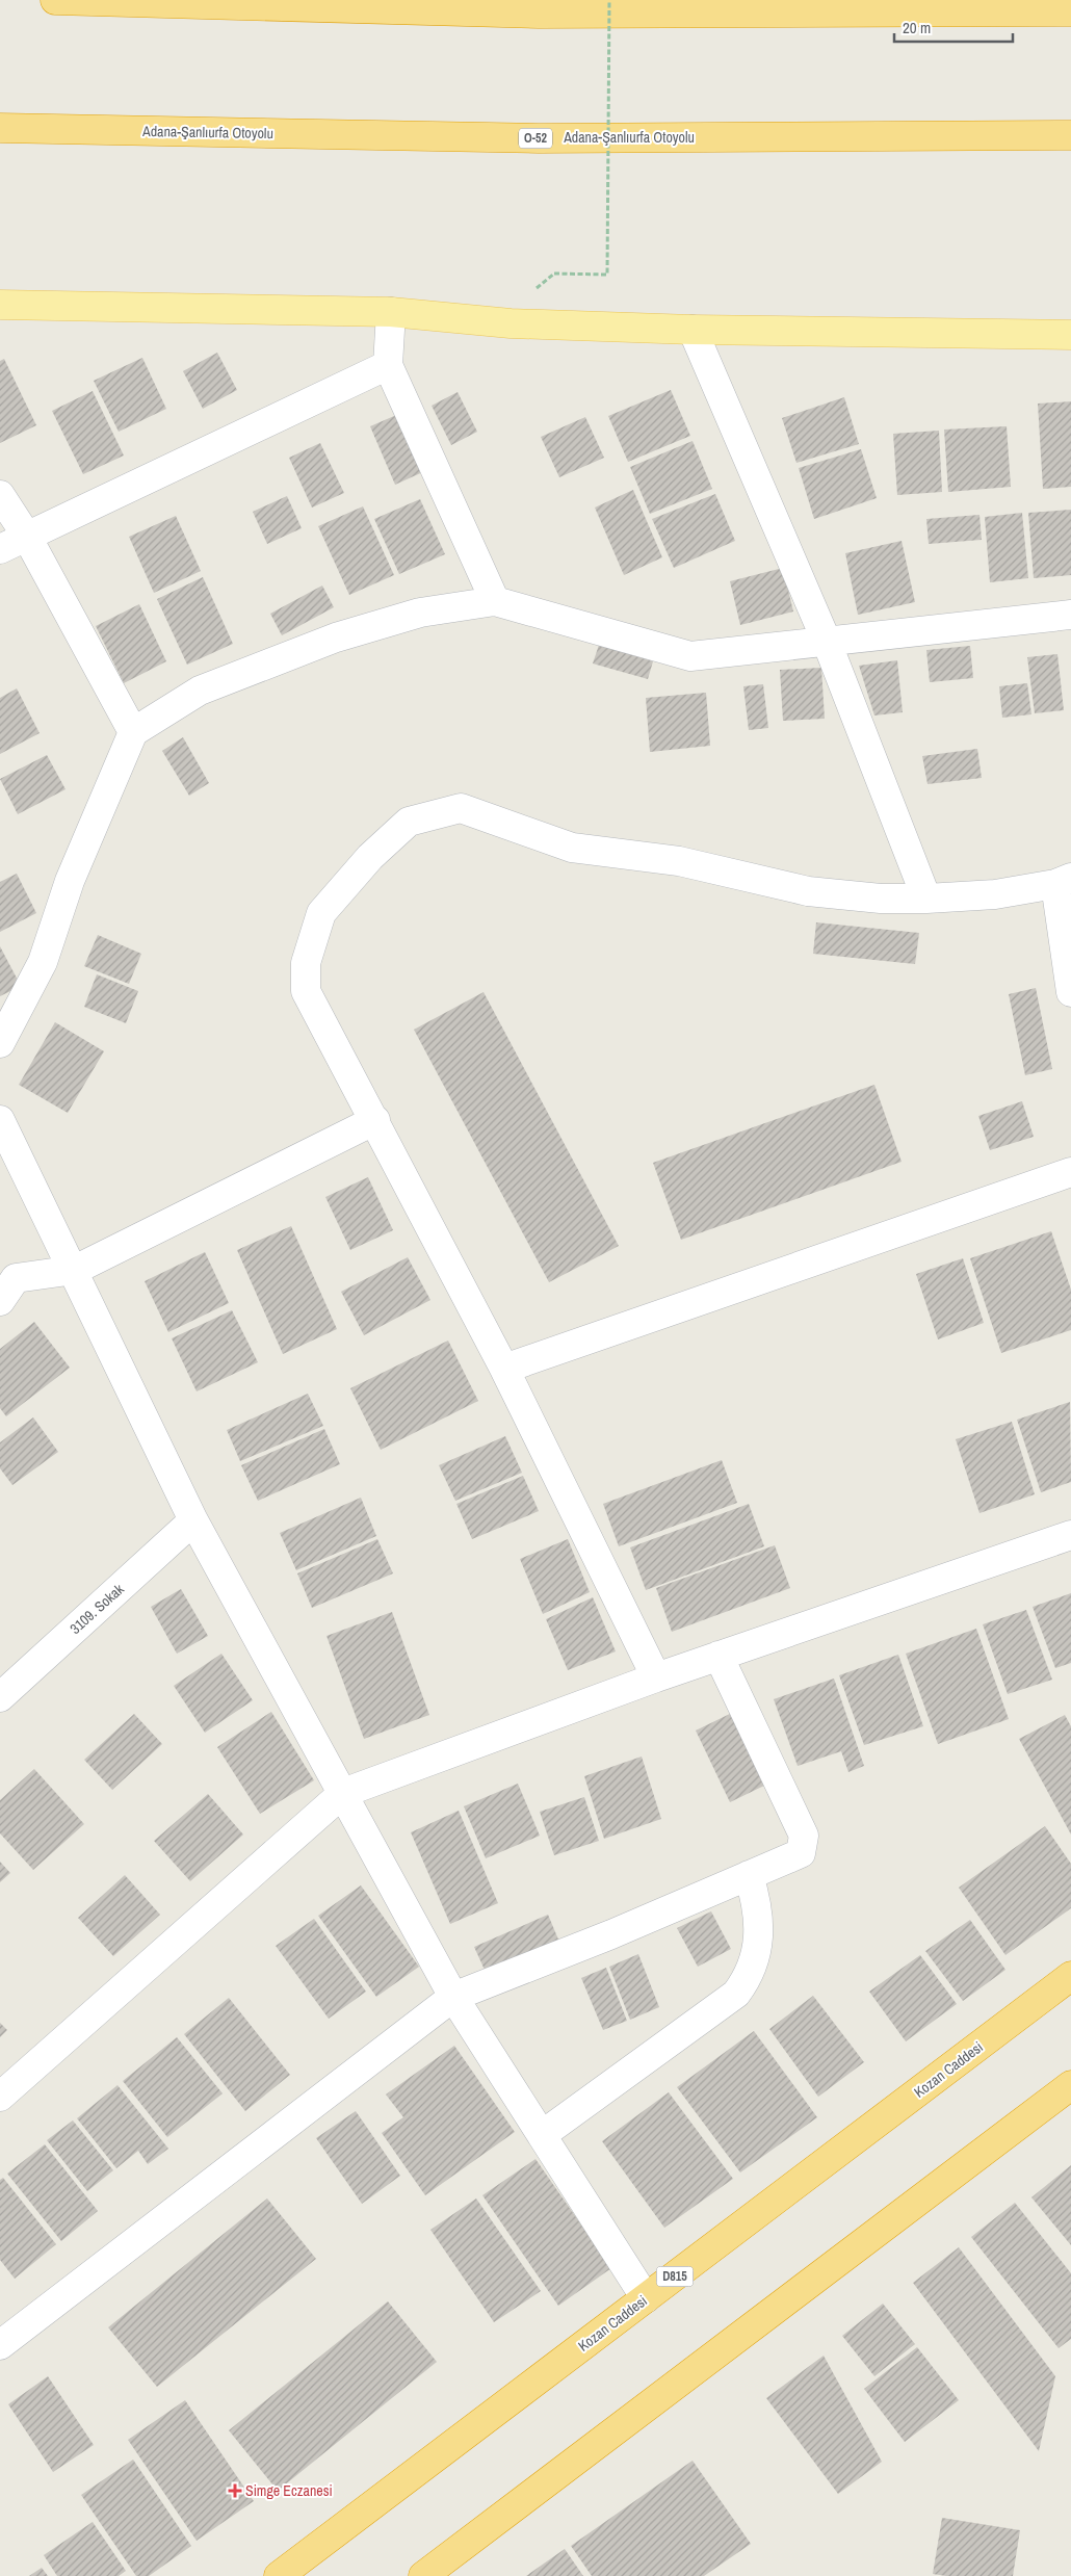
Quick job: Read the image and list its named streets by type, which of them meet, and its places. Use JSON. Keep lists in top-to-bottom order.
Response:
{
  "streets": {
    "highway": [
      "Adana-Şanlıurfa Otoyolu",
      "O-52",
      "Kozan Caddesi",
      "D815"
    ],
    "street": ["3109. Sokak"]
  },
  "places": {
    "health": ["Simge Eczanesi"]
  },
  "scale_bar": "20 m"
}
